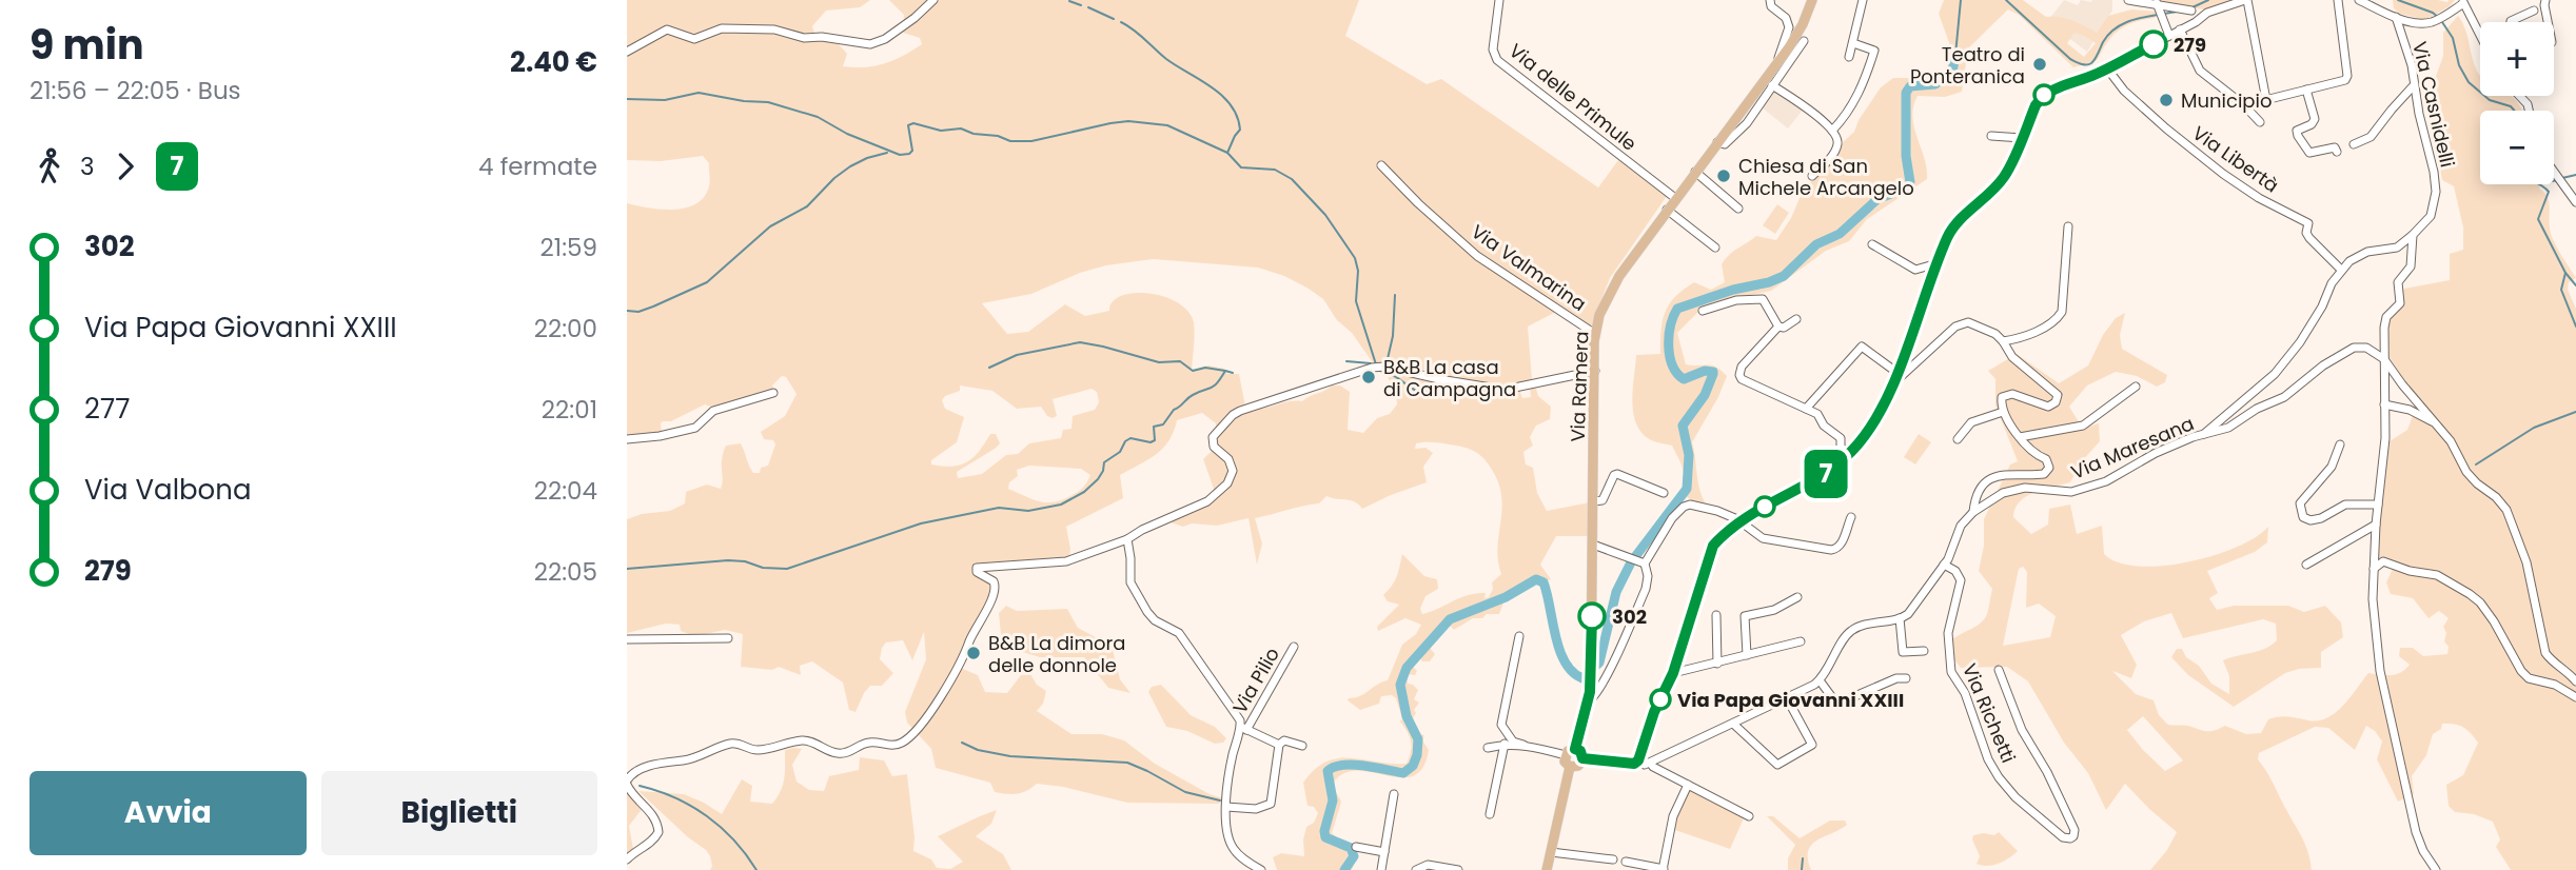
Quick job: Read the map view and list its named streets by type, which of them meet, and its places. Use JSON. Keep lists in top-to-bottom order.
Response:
{
  "streets": {
    "main road": ["Via Ramera"],
    "street": [
      "Via delle Primule",
      "Via Casnidelli",
      "Via Libertà",
      "Via Valmarina",
      "Via Maresana",
      "Via Pilio",
      "Via Richetti"
    ]
  },
  "crossings": [
    ["Via delle Primule", "Via Ramera"],
    ["Via Casnidelli", "Via Maresana"],
    ["Via Valmarina", "Via Ramera"],
    ["Via Maresana", "Via Richetti"]
  ],
  "places": [
    "279",
    "Teatro di Ponteranica",
    "Municipio",
    "Chiesa di San Michele Arcangelo",
    "B&B La casa di Campagna",
    "302",
    "B&B La dimora delle donnole",
    "Via Papa Giovanni XXIII"
  ],
  "lines": ["bus line 7"],
  "page": {
    "heading": ["9 min", "21:56 – 22:05 · Bus", "2.40 €"],
    "on_map": "7",
    "map_buttons": ["+", "−"],
    "legs": ["3", "7", "4 fermate"],
    "list": [
      {
        "name": "302",
        "value": "21:59"
      },
      {
        "name": "Via Papa Giovanni XXIII",
        "value": "22:00"
      },
      {
        "name": "277",
        "value": "22:01"
      },
      {
        "name": "Via Valbona",
        "value": "22:04"
      },
      {
        "name": "279",
        "value": "22:05"
      }
    ],
    "buttons": ["Avvia", "Biglietti"]
  }
}
